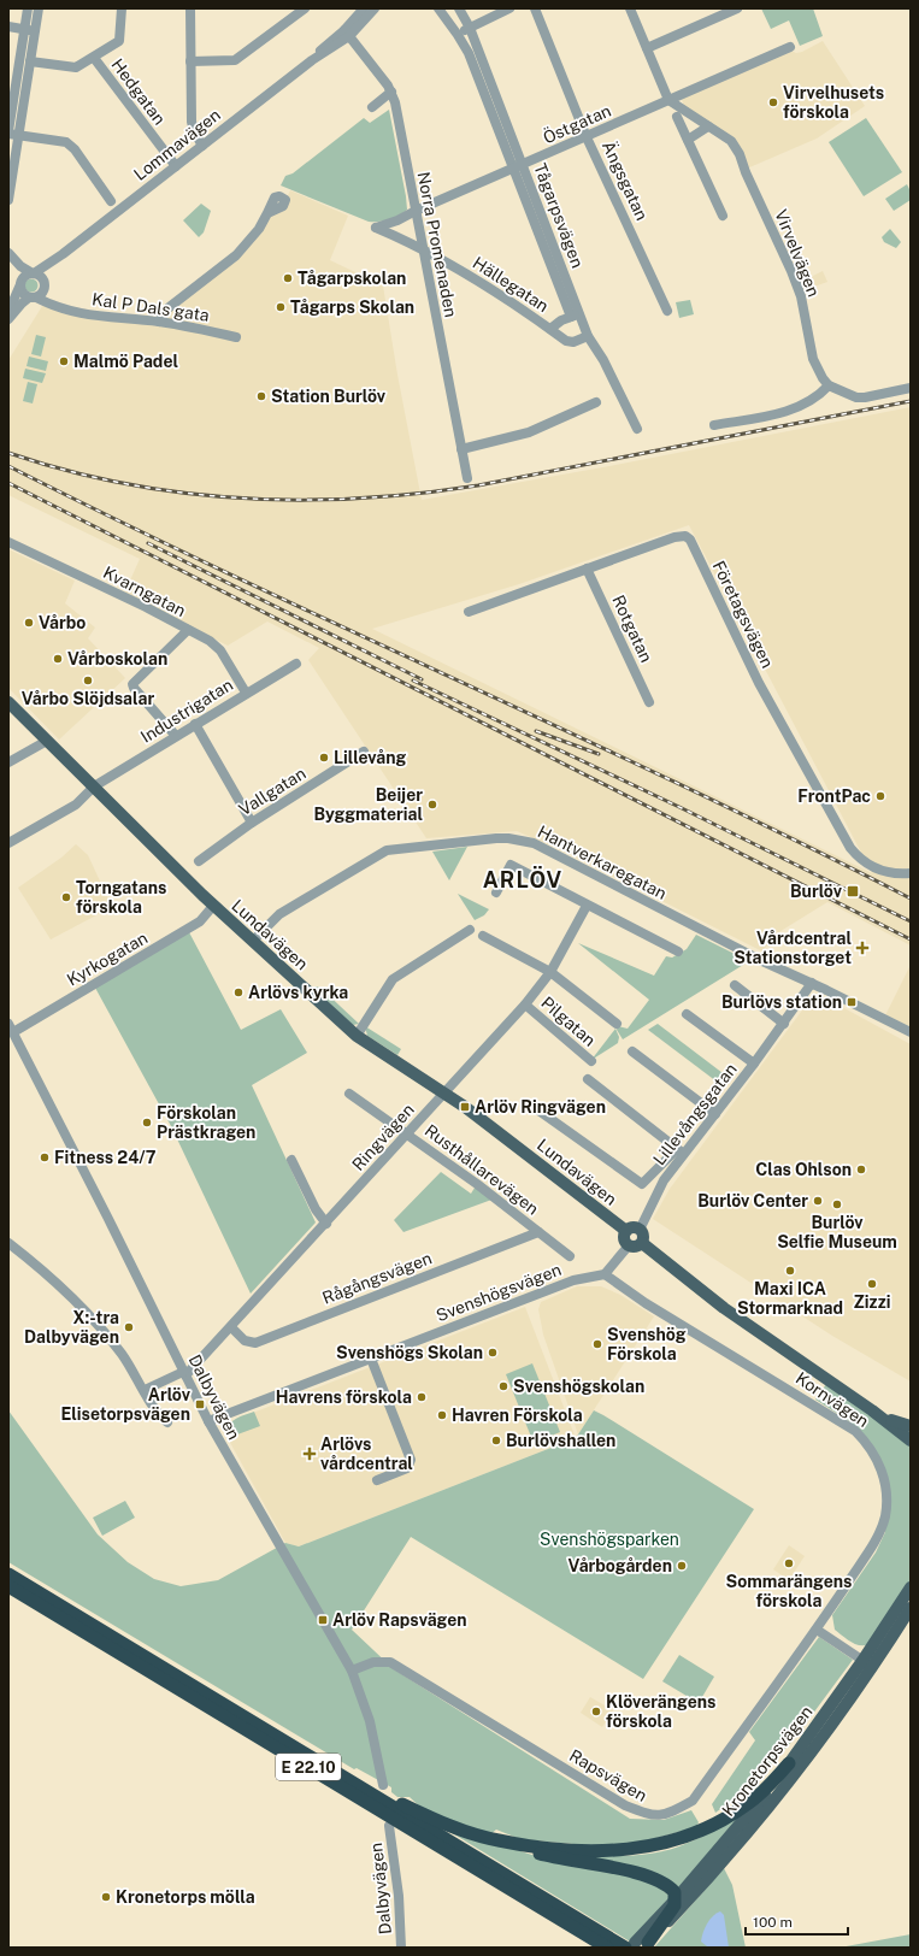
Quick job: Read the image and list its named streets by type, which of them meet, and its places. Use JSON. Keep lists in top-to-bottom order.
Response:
{
  "streets": {
    "highway": ["E 22.10"],
    "main road": ["Lundavägen", "Kronetorpsvägen"],
    "street": [
      "Hedgatan",
      "Östgatan",
      "Lommavägen",
      "Ängsgatan",
      "Tågarpsvägen",
      "Norra Promenaden",
      "Virvelvägen",
      "Hällegatan",
      "Kal P Dals gata",
      "Kvarngatan",
      "Företagsvägen",
      "Rotgatan",
      "Industrigatan",
      "Vallgatan",
      "Hantverkaregatan",
      "Kyrkogatan",
      "Pilgatan",
      "Lillevångsgatan",
      "Ringvägen",
      "Rusthållarevägen",
      "Rågångsvägen",
      "Svenshögsvägen",
      "Dalbyvägen",
      "Kornvägen",
      "Rapsvägen"
    ]
  },
  "crossings": [
    ["Hedgatan", "Lommavägen"],
    ["Östgatan", "Ängsgatan"],
    ["Östgatan", "Tågarpsvägen"],
    ["Östgatan", "Norra Promenaden"],
    ["Östgatan", "Virvelvägen"],
    ["Östgatan", "Hällegatan"],
    ["Lommavägen", "Norra Promenaden"],
    ["Lommavägen", "Kal P Dals gata"],
    ["Tågarpsvägen", "Hällegatan"],
    ["Norra Promenaden", "Hällegatan"],
    ["Kvarngatan", "Industrigatan"],
    ["Företagsvägen", "Rotgatan"],
    ["Industrigatan", "Lundavägen"],
    ["Hantverkaregatan", "Lundavägen"],
    ["Hantverkaregatan", "Lillevångsgatan"],
    ["Lundavägen", "Kyrkogatan"],
    ["Lundavägen", "Lillevångsgatan"],
    ["Lundavägen", "Ringvägen"],
    ["Kyrkogatan", "Dalbyvägen"],
    ["Pilgatan", "Ringvägen"],
    ["Ringvägen", "Rusthållarevägen"],
    ["Ringvägen", "Rågångsvägen"],
    ["Ringvägen", "Dalbyvägen"],
    ["Rusthållarevägen", "Rågångsvägen"],
    ["Svenshögsvägen", "Dalbyvägen"],
    ["Svenshögsvägen", "Kornvägen"],
    ["Dalbyvägen", "Rapsvägen"],
    ["Kornvägen", "Rapsvägen"],
    ["Kronetorpsvägen", "E 22.10"]
  ],
  "districts": ["ARLÖV"],
  "parks": ["Svenshögsparken"],
  "places": {
    "other": [
      "Virvelhusets förskola",
      "Tågarpskolan",
      "Tågarps Skolan",
      "Malmö Padel",
      "Station Burlöv",
      "Vårbo",
      "Vårboskolan",
      "Vårbo Slöjdsalar",
      "Lillevång",
      "FrontPac",
      "Beijer Byggmaterial",
      "Torngatans förskola",
      "Arlövs kyrka",
      "Förskolan Prästkragen",
      "Fitness 24/7",
      "Clas Ohlson",
      "Burlöv Center",
      "Burlöv Selfie Museum",
      "Maxi ICA Stormarknad",
      "Zizzi",
      "X:-tra Dalbyvägen",
      "Svenshög Förskola",
      "Svenshögs Skolan",
      "Svenshögskolan",
      "Havrens förskola",
      "Havren Förskola",
      "Burlövshallen",
      "Sommarängens förskola",
      "Vårbogården",
      "Klöverängens förskola",
      "Kronetorps mölla"
    ],
    "transit": [
      "Burlöv",
      "Burlövs station",
      "Arlöv Ringvägen",
      "Arlöv Elisetorpsvägen",
      "Arlöv Rapsvägen"
    ],
    "health": ["Vårdcentral Stationstorget", "Arlövs vårdcentral"]
  },
  "scale_bar": "100 m"
}
